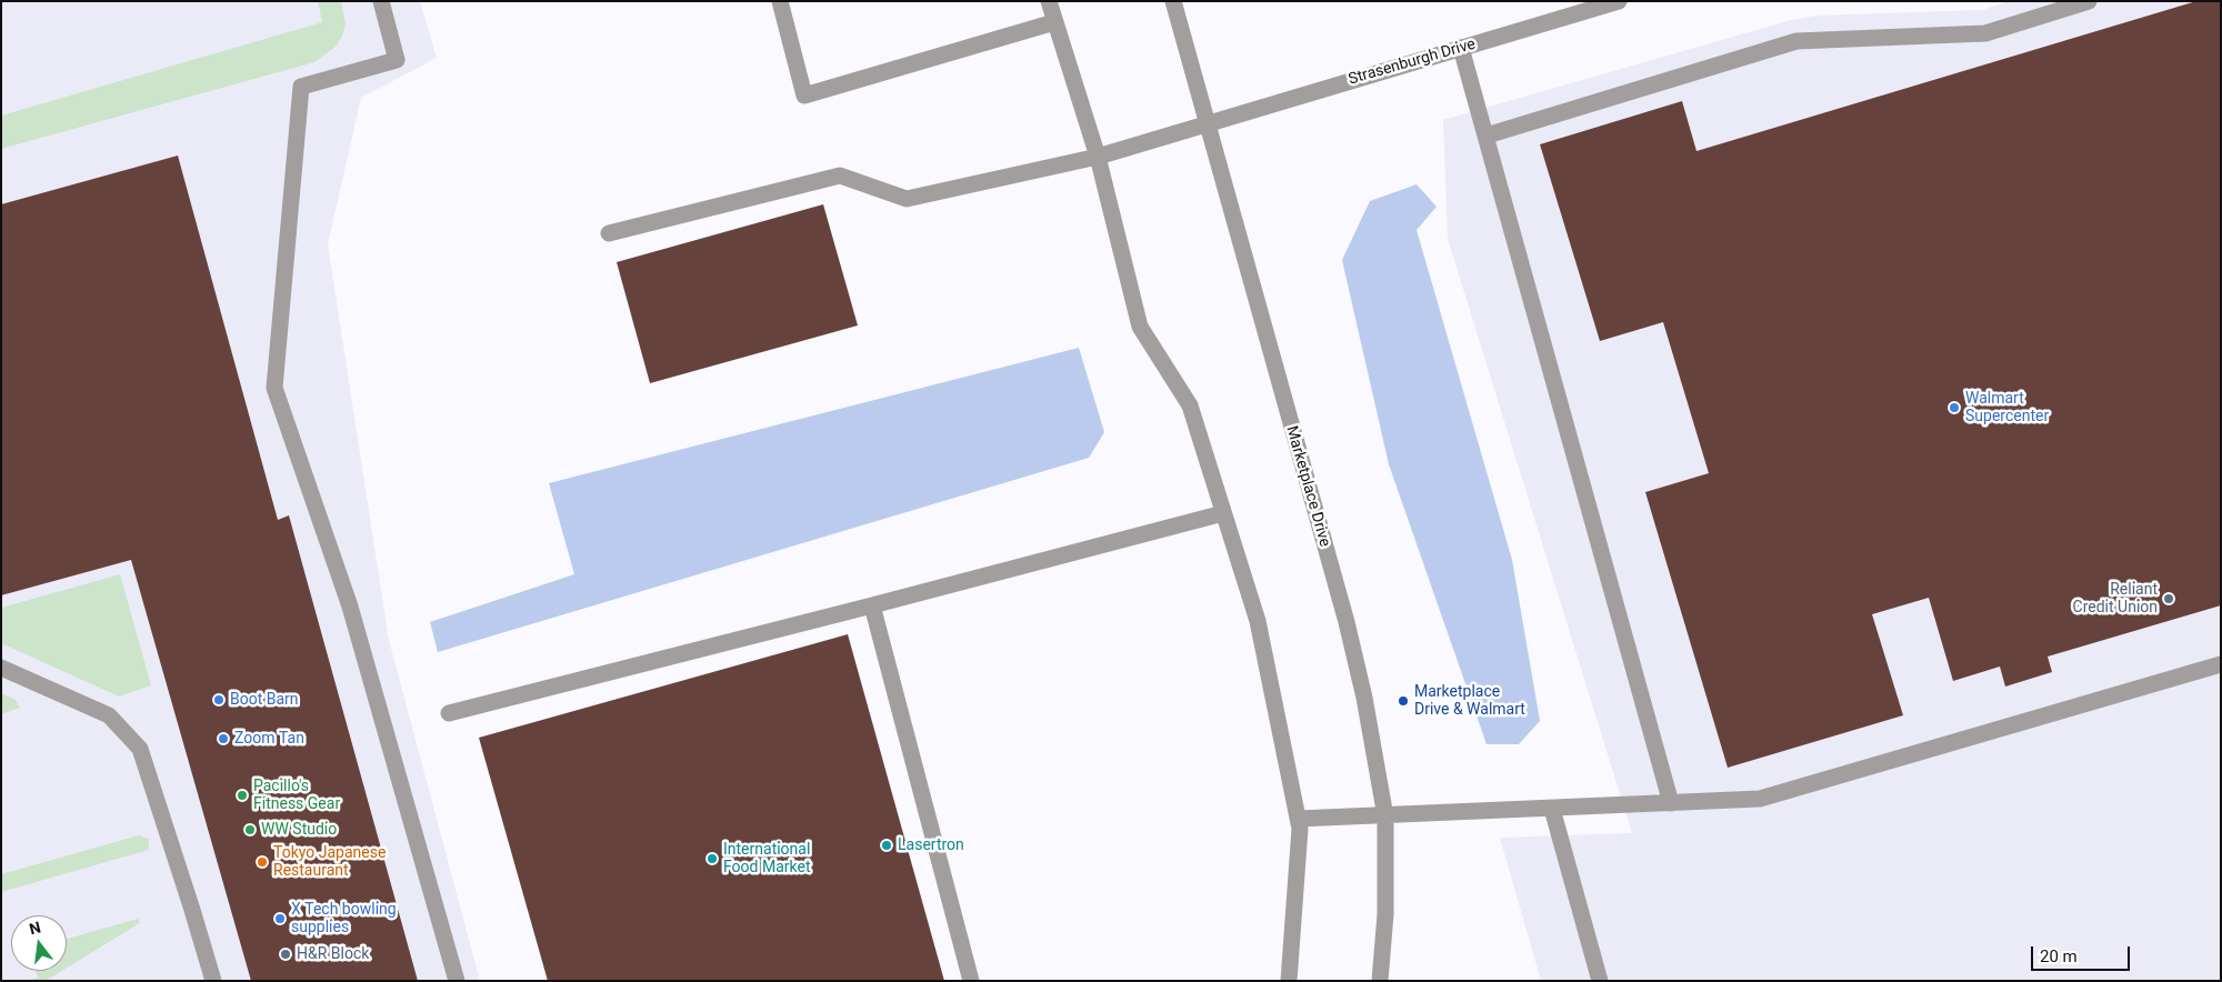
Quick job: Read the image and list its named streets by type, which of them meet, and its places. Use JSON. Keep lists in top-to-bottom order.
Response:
{
  "streets": {
    "street": ["Strasenburgh Drive", "Marketplace Drive"]
  },
  "crossings": [
    ["Strasenburgh Drive", "Marketplace Drive"]
  ],
  "places": [
    "Walmart Supercenter",
    "Reliant Credit Union",
    "Boot Barn",
    "Marketplace Drive & Walmart",
    "Zoom Tan",
    "Pacillo's Fitness Gear",
    "WW Studio",
    "Lasertron",
    "International Food Market",
    "Tokyo Japanese Restaurant",
    "X Tech bowling supplies",
    "H&R Block"
  ],
  "scale_bar": "20 m",
  "north": "top"
}
